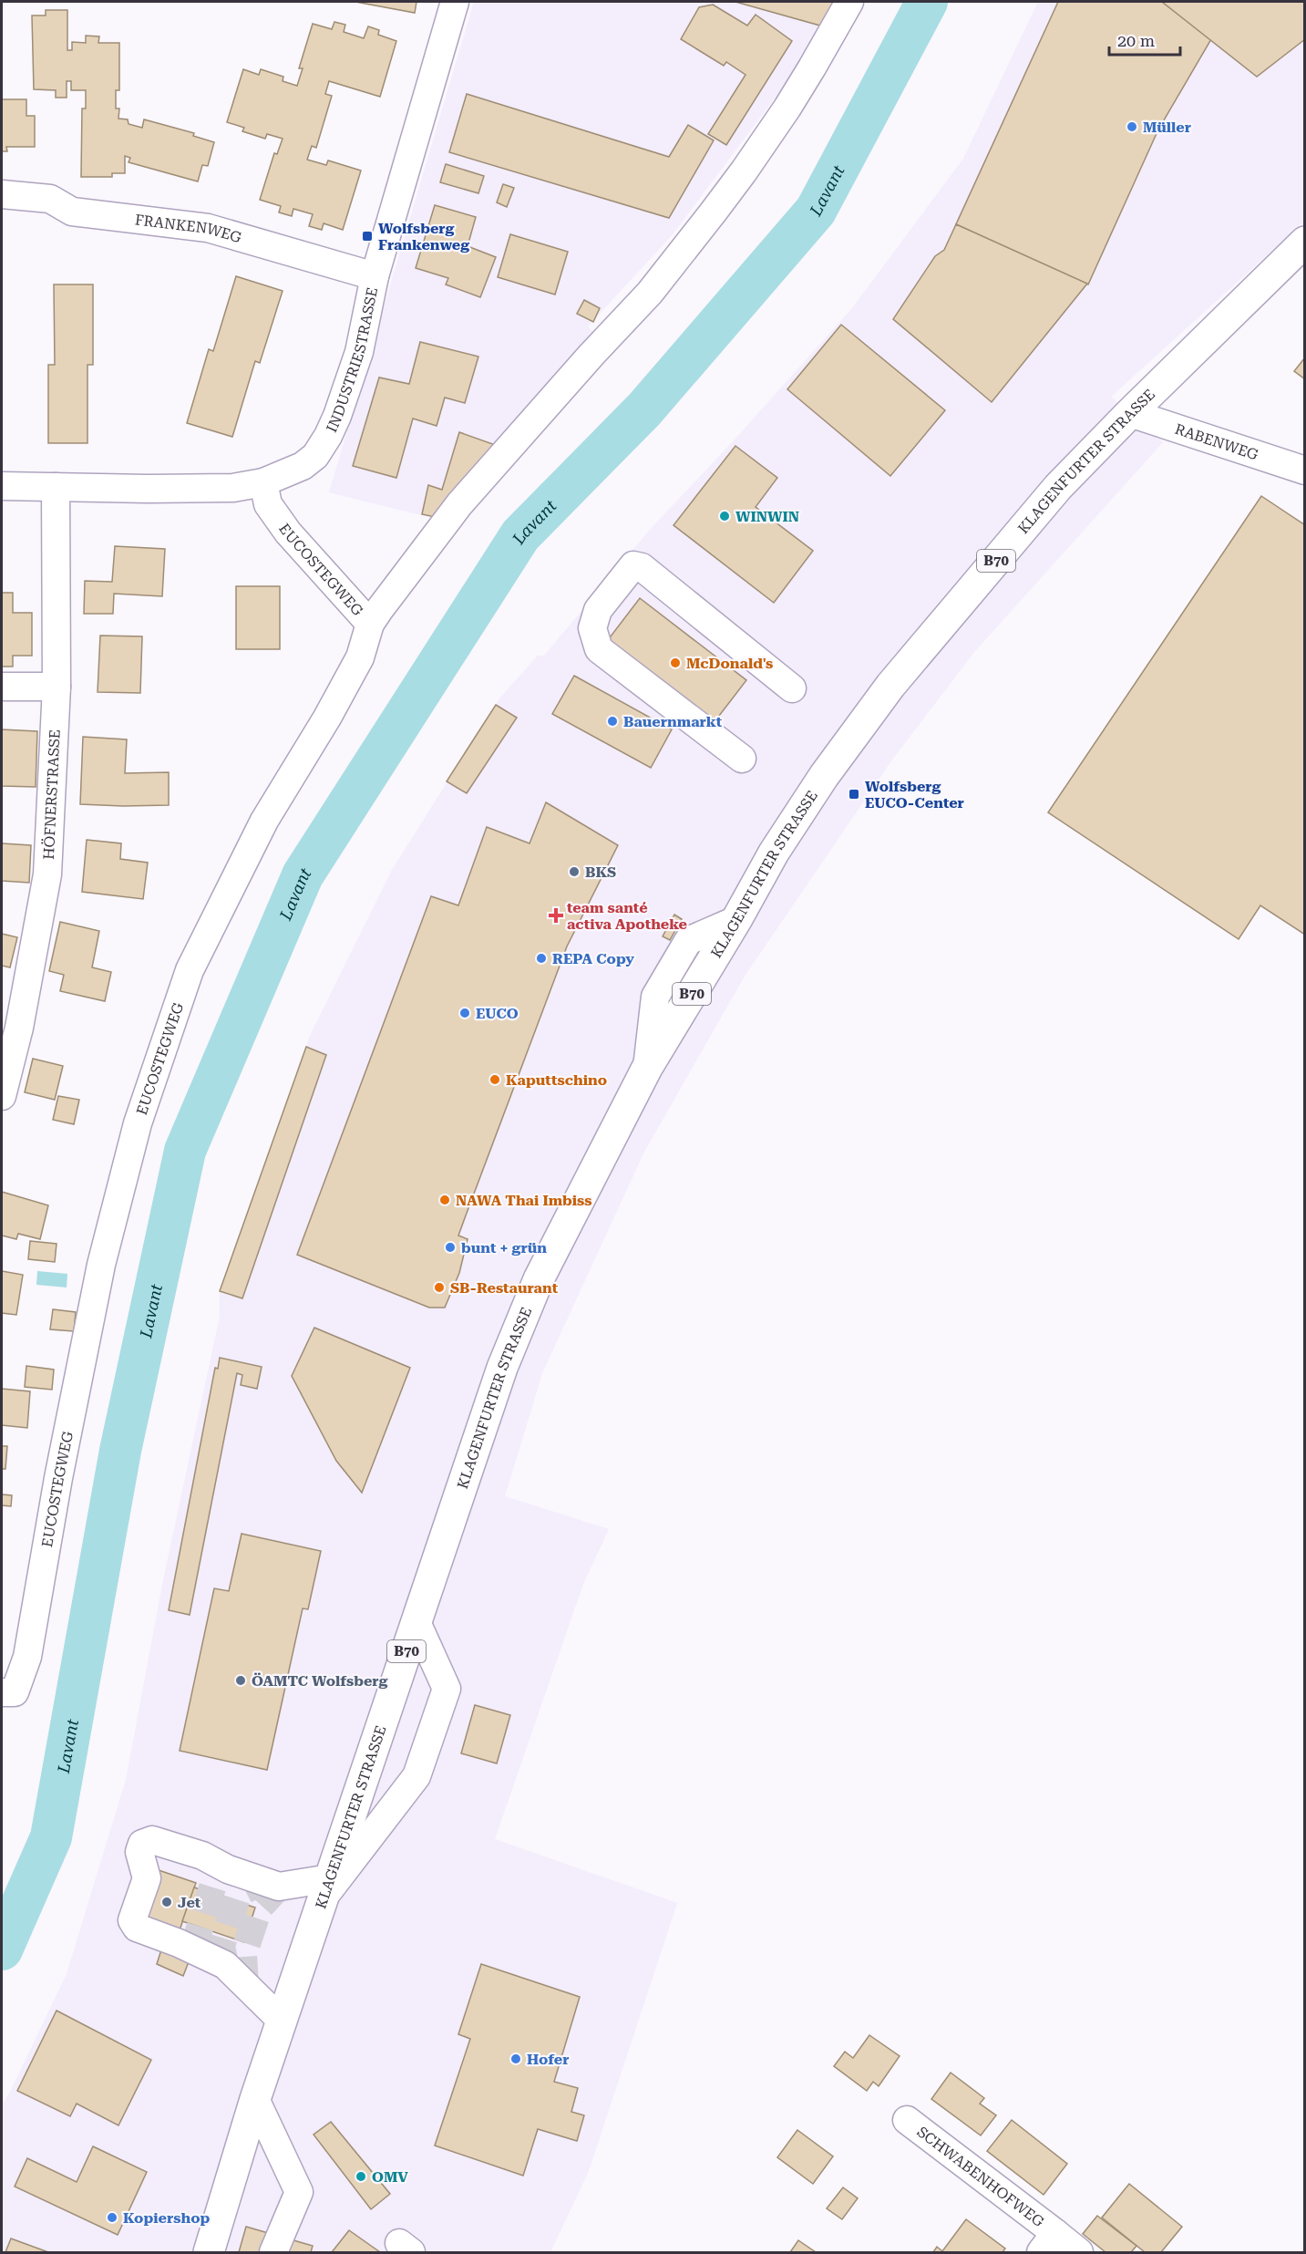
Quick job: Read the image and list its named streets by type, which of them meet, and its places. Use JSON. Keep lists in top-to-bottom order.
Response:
{
  "streets": {
    "main road": ["KLAGENFURTER STRASSE", "B70"],
    "street": [
      "FRANKENWEG",
      "INDUSTRIESTRASSE",
      "RABENWEG",
      "EUCOSTEGWEG",
      "HÖFNERSTRASSE",
      "SCHWABENHOFWEG"
    ]
  },
  "crossings": [
    ["FRANKENWEG", "INDUSTRIESTRASSE"],
    ["INDUSTRIESTRASSE", "EUCOSTEGWEG"],
    ["INDUSTRIESTRASSE", "HÖFNERSTRASSE"],
    ["RABENWEG", "KLAGENFURTER STRASSE"]
  ],
  "water": ["Lavant"],
  "places": {
    "other": [
      "Müller",
      "WINWIN",
      "McDonald's",
      "Bauernmarkt",
      "BKS",
      "REPA Copy",
      "EUCO",
      "Kaputtschino",
      "NAWA Thai Imbiss",
      "bunt + grün",
      "SB-Restaurant",
      "ÖAMTC Wolfsberg",
      "Jet",
      "Hofer",
      "OMV",
      "Kopiershop"
    ],
    "transit": ["Wolfsberg Frankenweg", "Wolfsberg EUCO-Center"],
    "health": ["team santé activa Apotheke"]
  },
  "scale_bar": "20 m"
}
